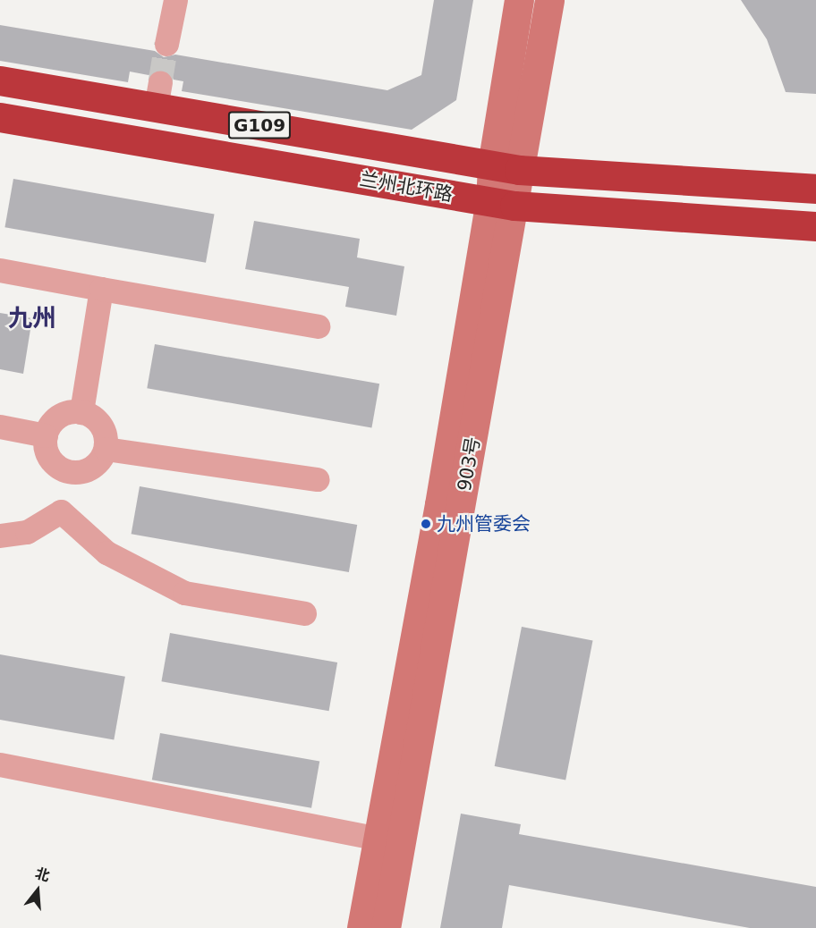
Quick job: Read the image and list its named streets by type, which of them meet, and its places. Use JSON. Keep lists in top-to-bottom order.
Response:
{
  "streets": {
    "highway": ["G109", "兰州北环路"]
  },
  "districts": ["九州"],
  "places": ["九州管委会"],
  "north": "top"
}
